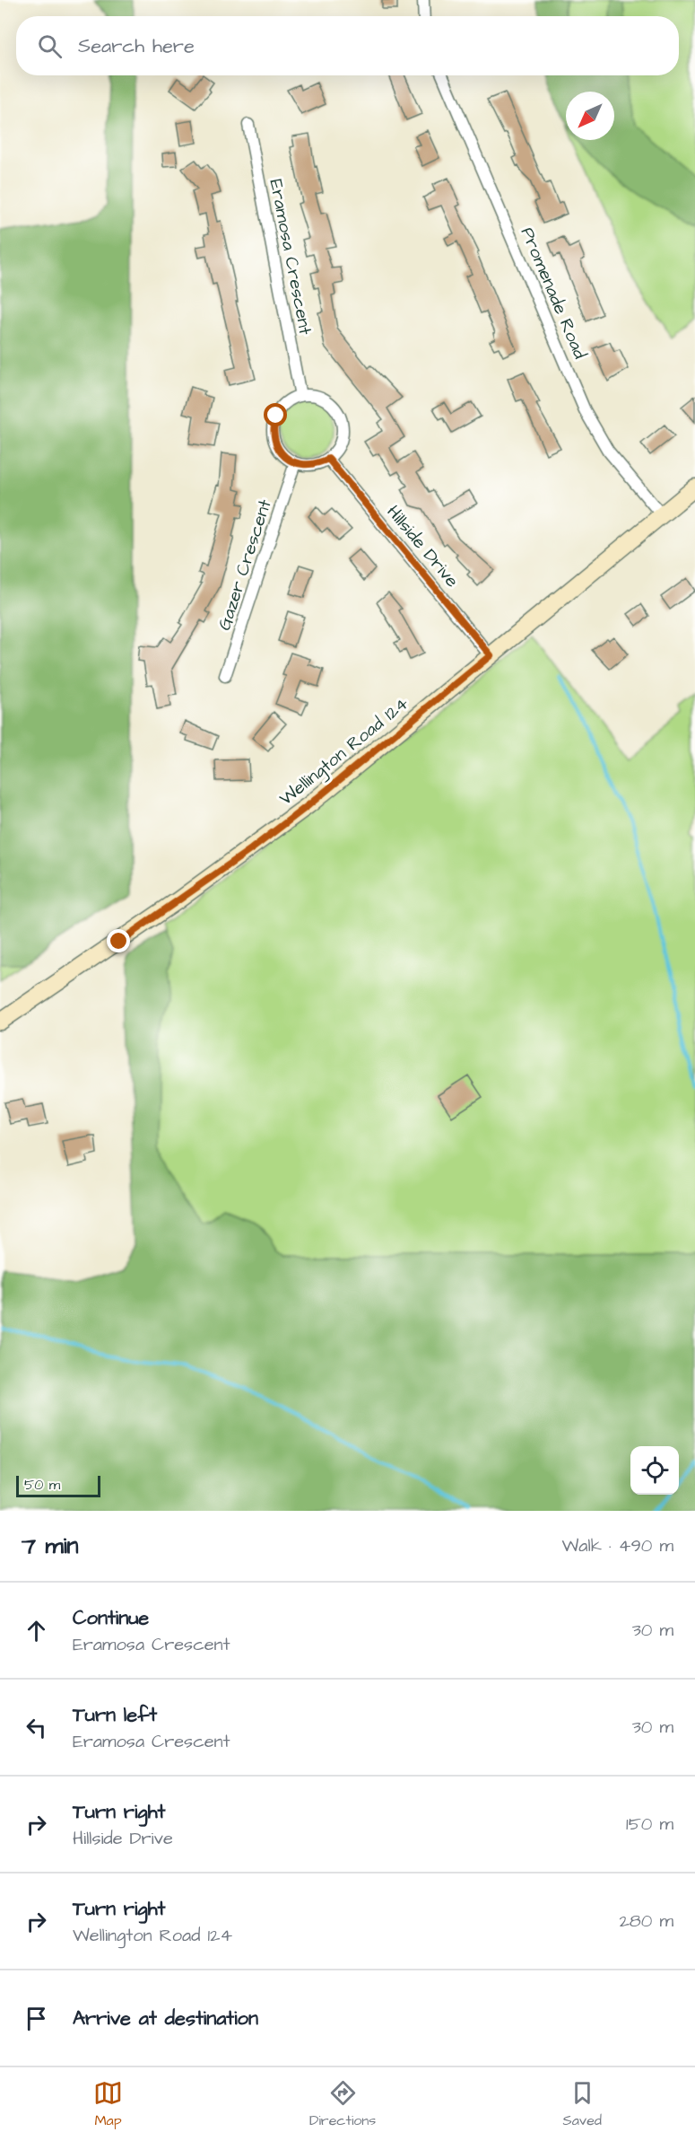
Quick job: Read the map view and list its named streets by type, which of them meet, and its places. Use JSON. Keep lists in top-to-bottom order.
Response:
{
  "streets": {
    "main road": ["Wellington Road 124"],
    "street": [
      "Eramosa Crescent",
      "Promenade Road",
      "Hillside Drive",
      "Gazer Crescent"
    ]
  },
  "crossings": [
    ["Eramosa Crescent", "Hillside Drive"],
    ["Eramosa Crescent", "Gazer Crescent"],
    ["Promenade Road", "Wellington Road 124"],
    ["Hillside Drive", "Gazer Crescent"],
    ["Hillside Drive", "Wellington Road 124"]
  ],
  "scale_bar": "50 m",
  "north": "bottom left",
  "page": {
    "search": "Search here",
    "scale": "50 m",
    "heading": ["7 min", "Walk · 490 m"],
    "list": [
      ["Continue", "Eramosa Crescent", "30 m"],
      ["Turn left", "Eramosa Crescent", "30 m"],
      ["Turn right", "Hillside Drive", "150 m"],
      ["Turn right", "Wellington Road 124", "280 m"],
      "Arrive at destination"
    ],
    "nav": ["Map", "Directions", "Saved"]
  }
}
